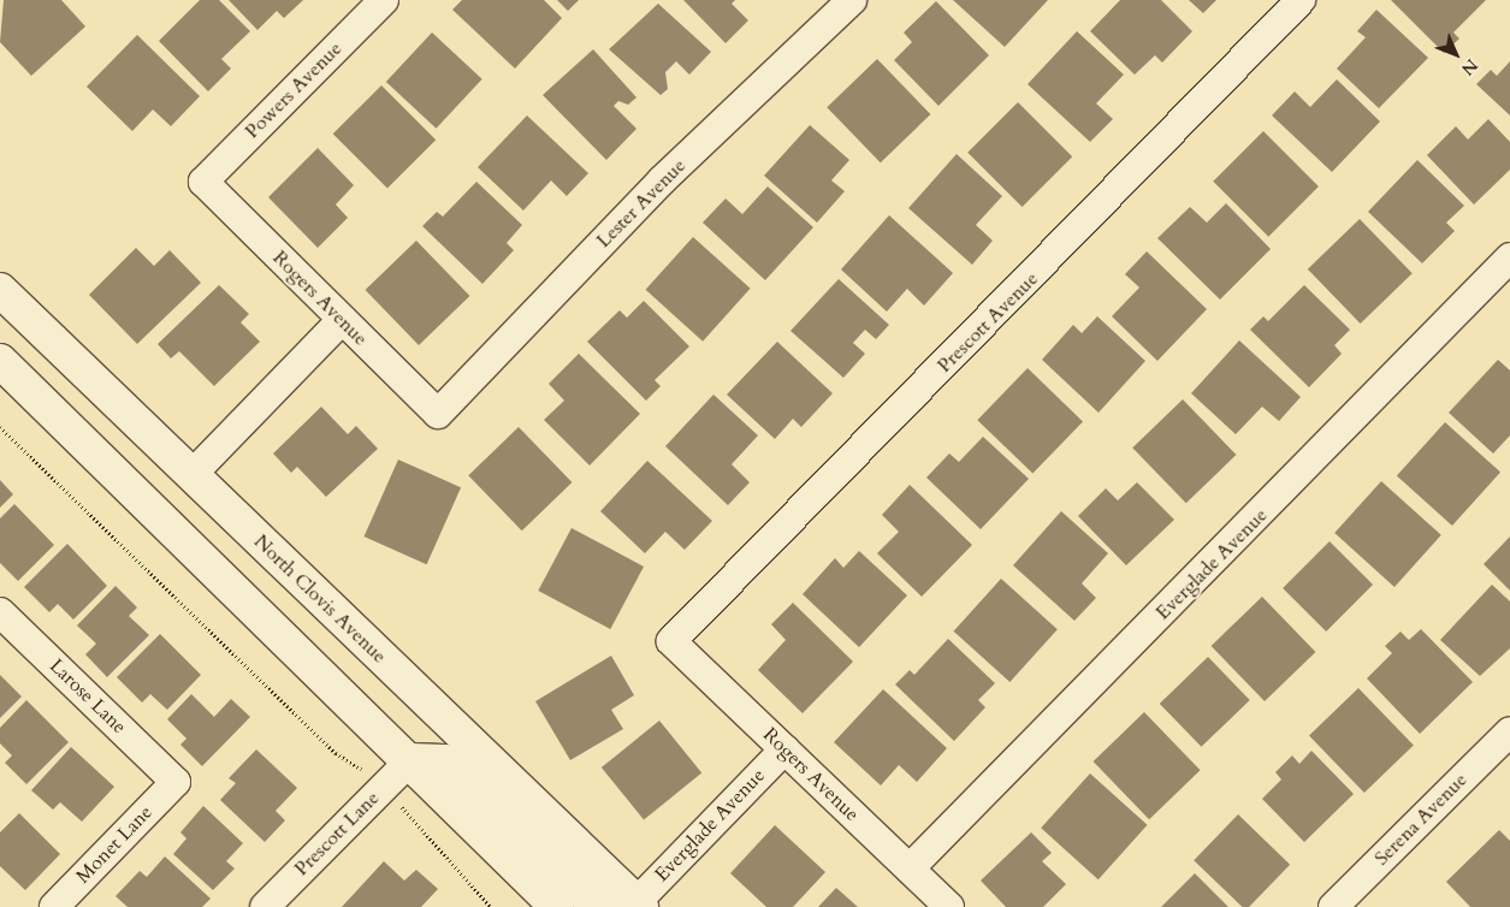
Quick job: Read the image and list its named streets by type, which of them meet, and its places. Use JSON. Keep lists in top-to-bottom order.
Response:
{
  "streets": {
    "main road": ["North Clovis Avenue"],
    "street": [
      "Powers Avenue",
      "Lester Avenue",
      "Rogers Avenue",
      "Prescott Avenue",
      "Everglade Avenue",
      "Larose Lane",
      "Serena Avenue",
      "Prescott Lane",
      "Monet Lane"
    ]
  },
  "crossings": [
    ["Powers Avenue", "Rogers Avenue"],
    ["Lester Avenue", "Rogers Avenue"],
    ["Rogers Avenue", "Prescott Avenue"],
    ["Rogers Avenue", "Everglade Avenue"],
    ["Everglade Avenue", "North Clovis Avenue"],
    ["Larose Lane", "Monet Lane"]
  ],
  "north": "bottom right"
}
